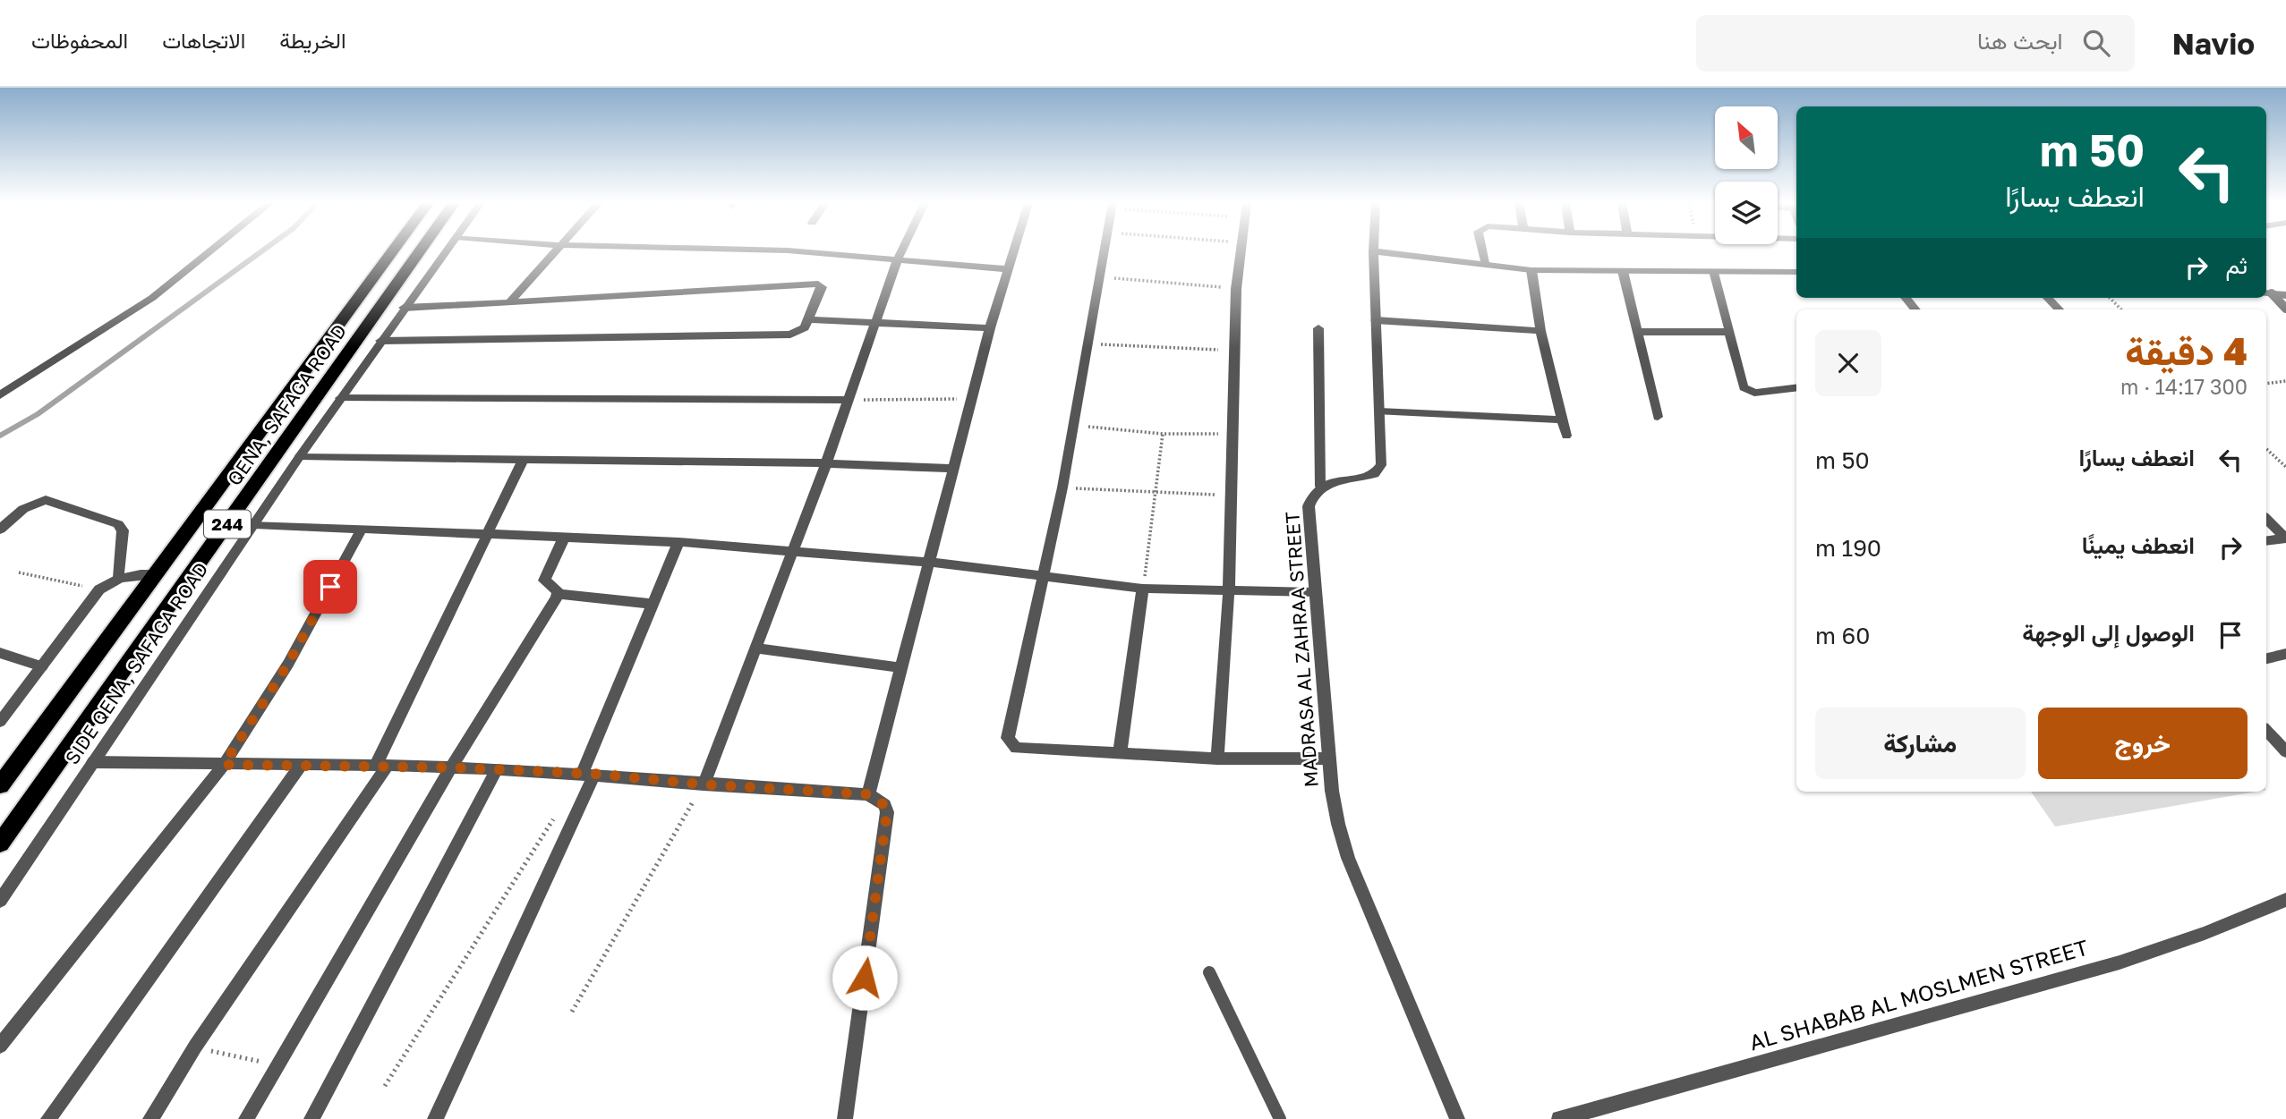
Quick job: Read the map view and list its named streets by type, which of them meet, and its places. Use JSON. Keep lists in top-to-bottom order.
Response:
{
  "streets": {
    "highway": ["QENA, SAFAGA ROAD", "244"],
    "street": ["MADRASA AL ZAHRAA STREET", "SIDE QENA, SAFAGA ROAD", "AL SHABAB AL MOSLMEN STREET"]
  },
  "crossings": [
    ["QENA, SAFAGA ROAD", "SIDE QENA, SAFAGA ROAD"]
  ],
  "north": "top left",
  "page": {
    "header": "Navio",
    "search": "ابحث هنا",
    "nav": ["الخريطة", "الاتجاهات", "المحفوظات"],
    "turn": ["50 m", "انعطف يسارًا"],
    "then": "ثم",
    "heading": ["4 دقيقة", "300 m · 14:17"],
    "list": [
      {
        "name": "انعطف يسارًا",
        "value": "50 m"
      },
      {
        "name": "انعطف يمينًا",
        "value": "190 m"
      },
      {
        "name": "الوصول إلى الوجهة",
        "value": "60 m"
      }
    ],
    "buttons": ["خروج", "مشاركة"]
  }
}
